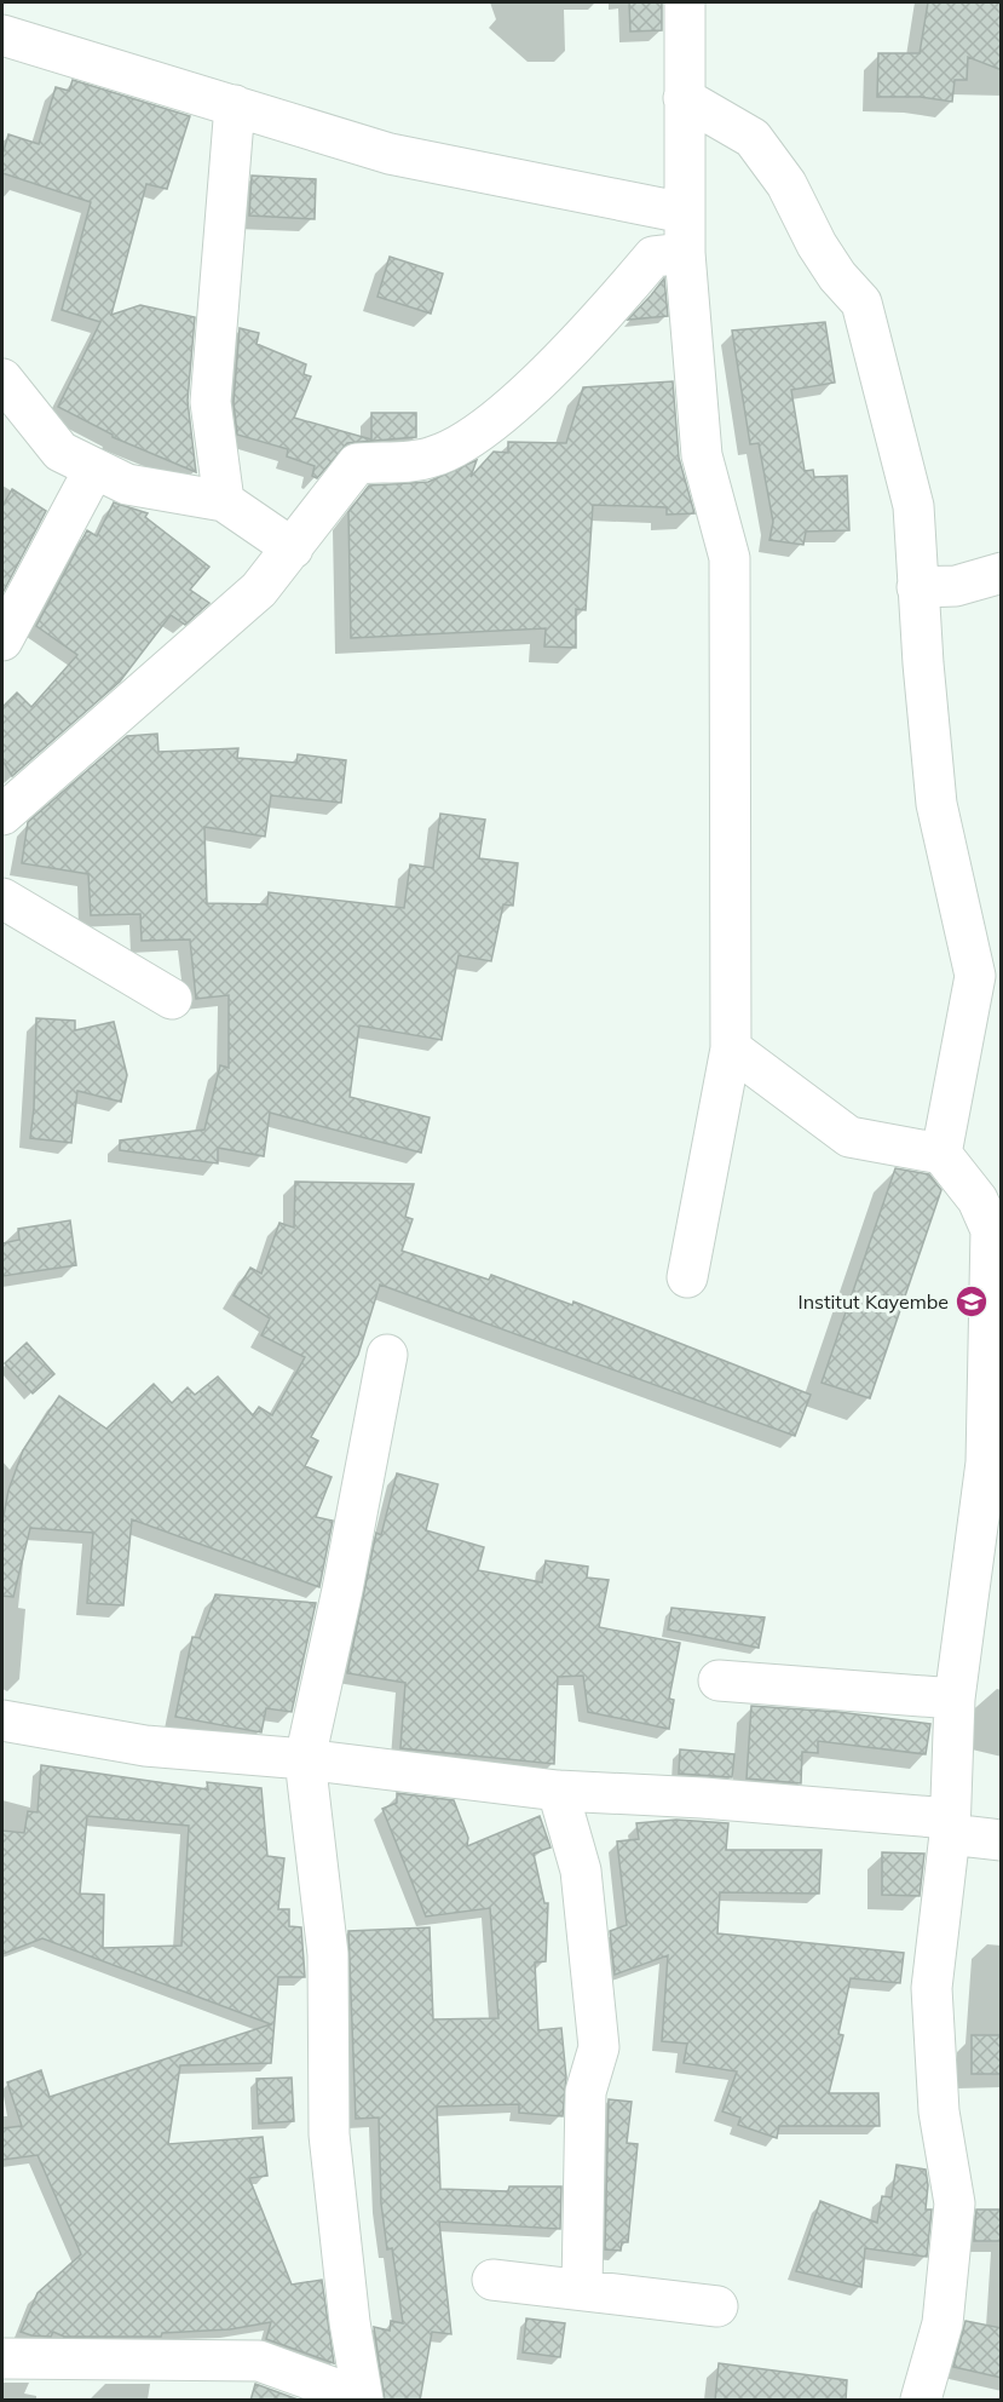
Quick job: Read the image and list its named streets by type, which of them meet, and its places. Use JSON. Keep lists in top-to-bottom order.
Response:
{
  "places": {
    "school or university": ["Institut Kayembe"]
  }
}
